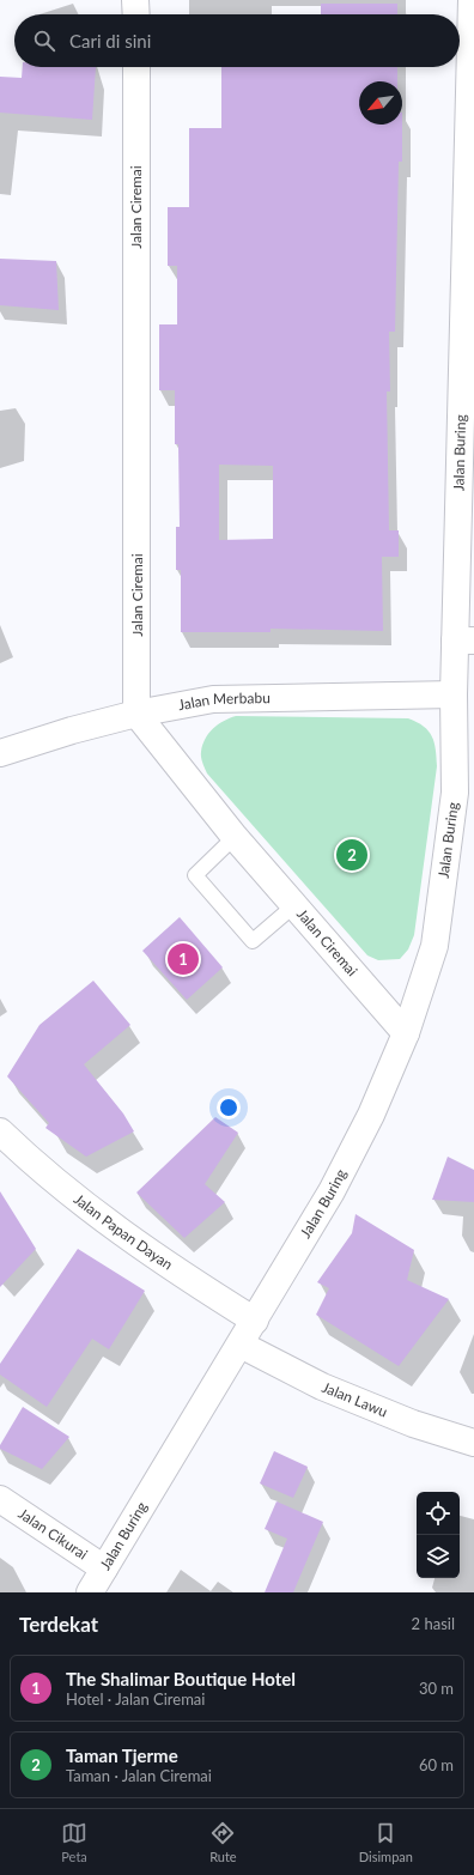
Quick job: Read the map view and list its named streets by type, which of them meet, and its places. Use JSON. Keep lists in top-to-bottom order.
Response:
{
  "streets": {
    "street": [
      "Jalan Ciremai",
      "Jalan Buring",
      "Jalan Merbabu",
      "Jalan Papan Dayan",
      "Jalan Lawu",
      "Jalan Cikurai"
    ]
  },
  "crossings": [
    ["Jalan Ciremai", "Jalan Buring"],
    ["Jalan Ciremai", "Jalan Merbabu"],
    ["Jalan Buring", "Jalan Merbabu"],
    ["Jalan Buring", "Jalan Papan Dayan"],
    ["Jalan Buring", "Jalan Lawu"],
    ["Jalan Buring", "Jalan Cikurai"]
  ],
  "north": "bottom left",
  "page": {
    "search": "Cari di sini",
    "pins": ["2", "1"],
    "heading": ["Terdekat", "2 hasil"],
    "list": [
      {
        "mark": "1",
        "name": "The Shalimar Boutique Hotel",
        "note": "Hotel · Jalan Ciremai",
        "value": "30 m"
      },
      {
        "mark": "2",
        "name": "Taman Tjerme",
        "note": "Taman · Jalan Ciremai",
        "value": "60 m"
      }
    ],
    "nav": ["Peta", "Rute", "Disimpan"]
  }
}
